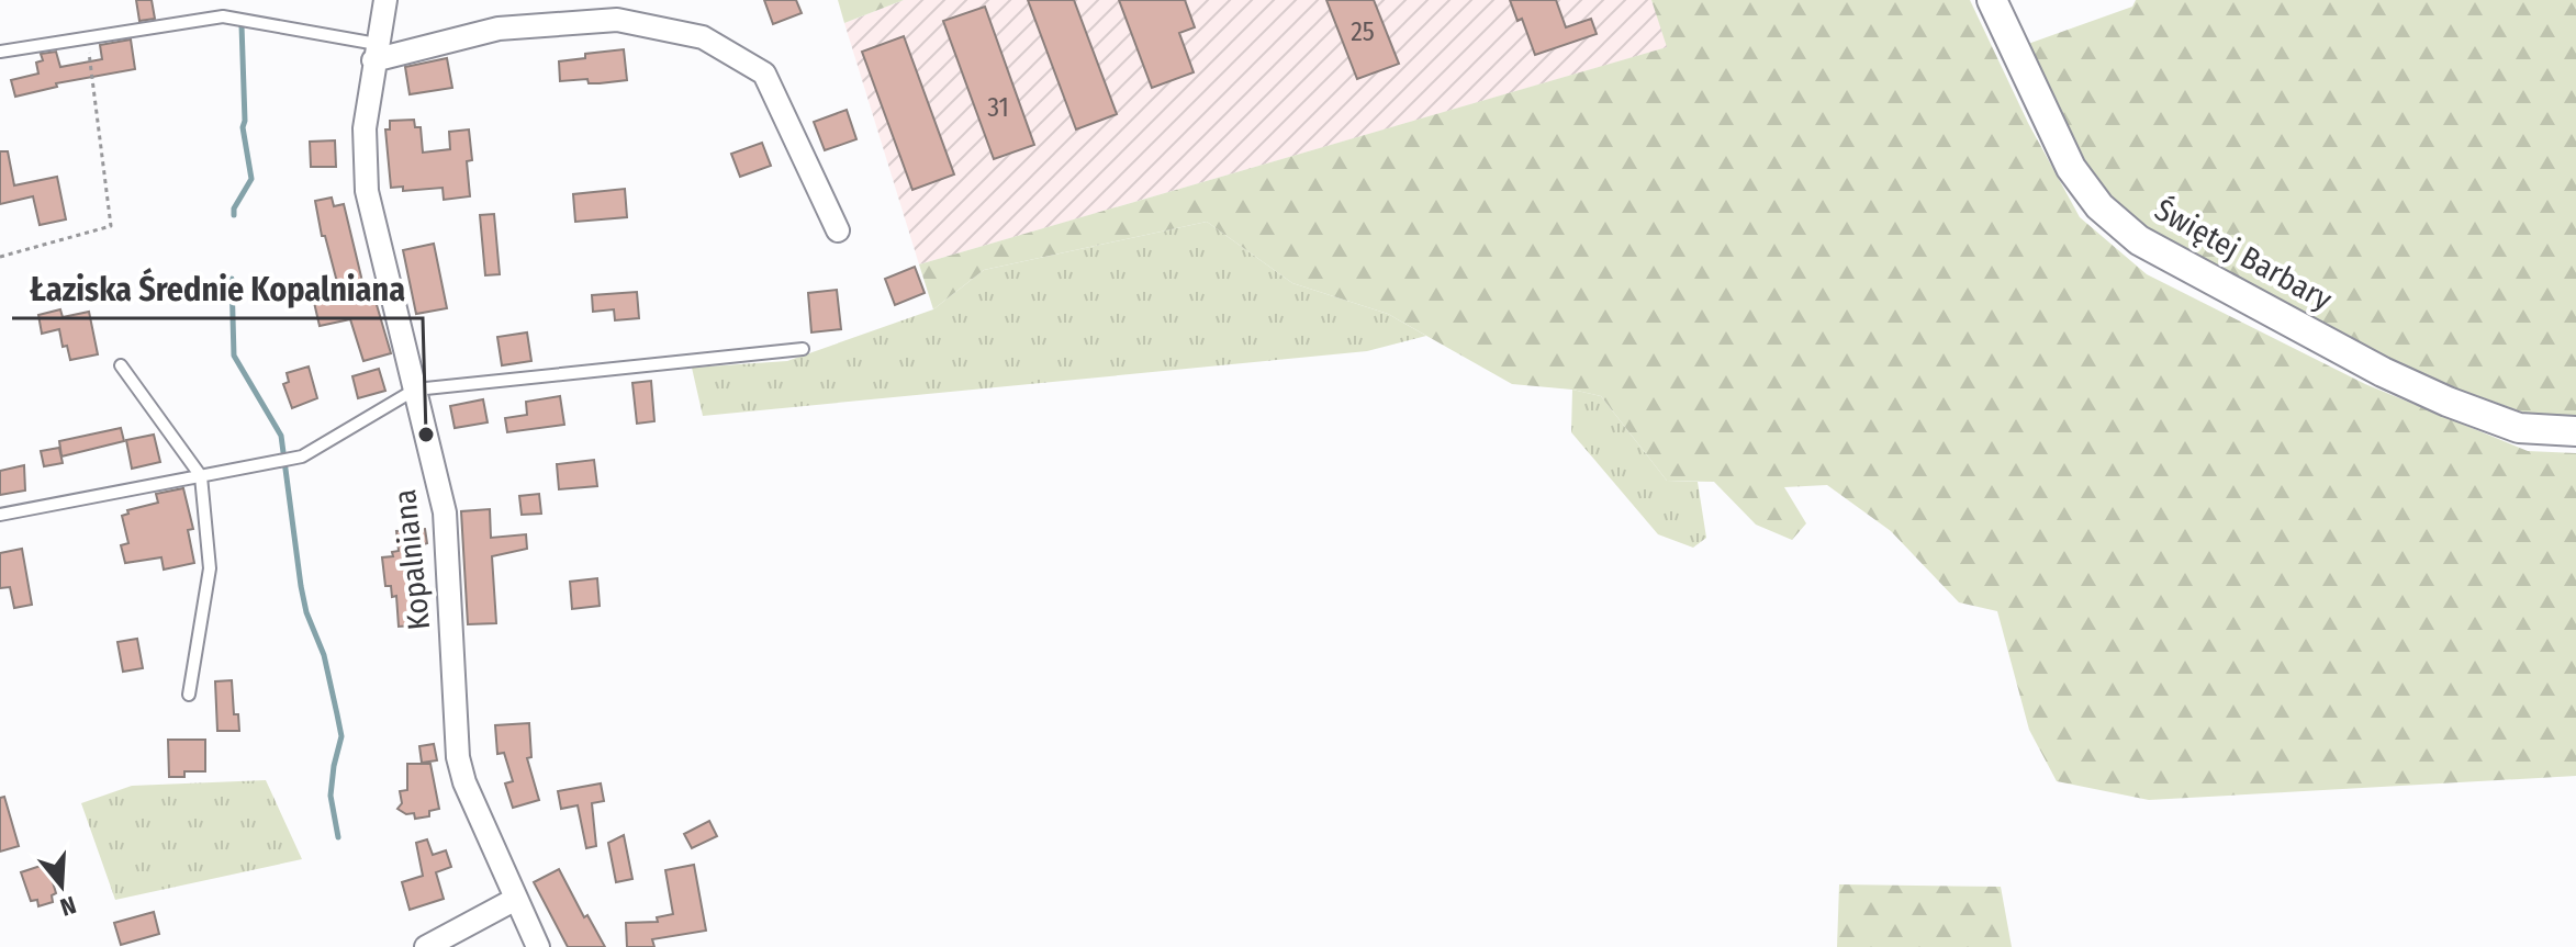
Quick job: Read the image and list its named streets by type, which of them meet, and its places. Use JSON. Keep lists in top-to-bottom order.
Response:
{
  "streets": {
    "street": ["Świętej Barbary", "Kopalniana"]
  },
  "places": ["Łaziska Średnie Kopalniana"],
  "house_numbers": ["25", "31"],
  "north": "bottom"
}
